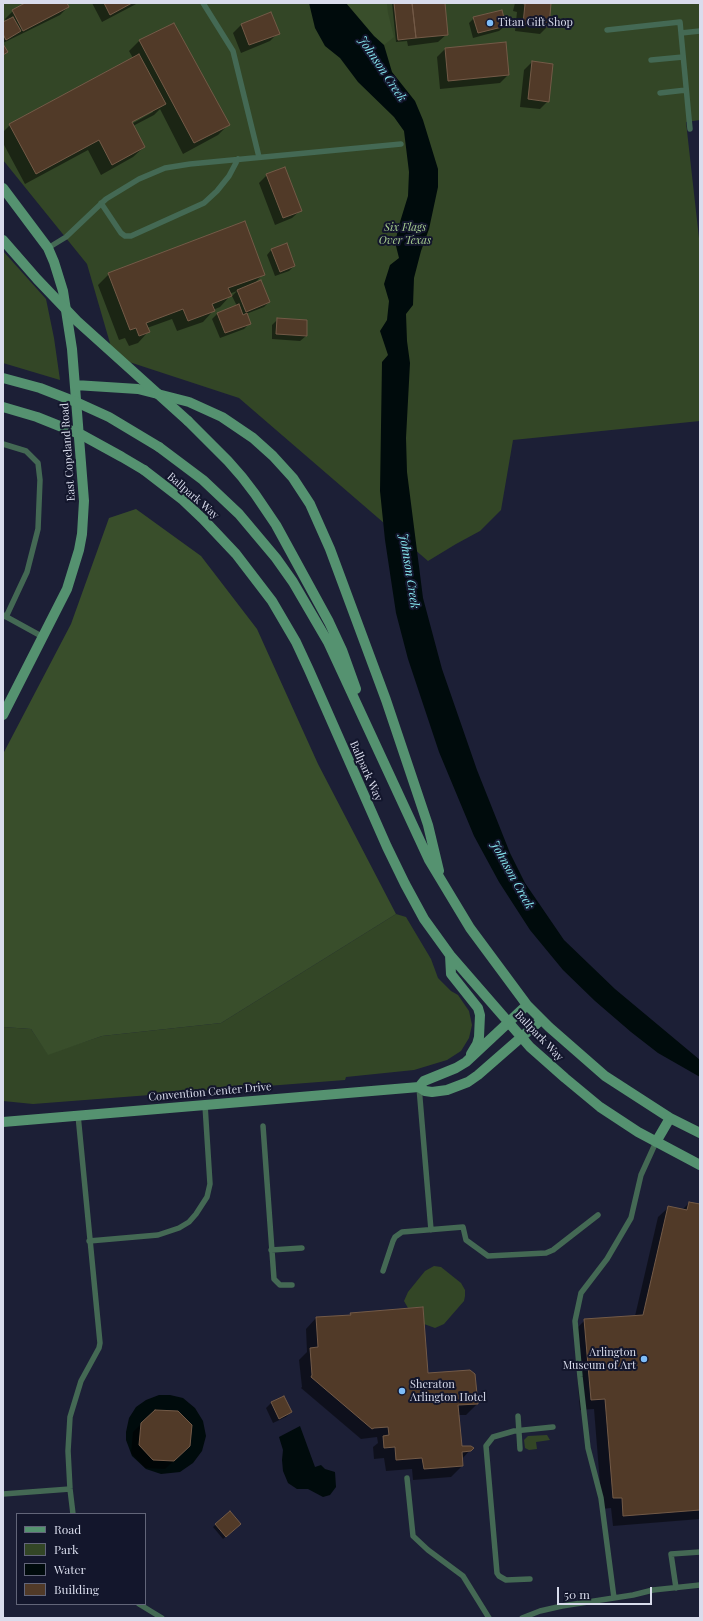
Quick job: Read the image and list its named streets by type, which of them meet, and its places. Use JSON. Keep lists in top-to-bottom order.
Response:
{
  "streets": {
    "main road": ["East Copeland Road", "Ballpark Way", "Convention Center Drive"]
  },
  "crossings": [
    ["Ballpark Way", "Convention Center Drive"]
  ],
  "water": ["Johnson Creek"],
  "parks": ["Six Flags Over Texas"],
  "places": ["Titan Gift Shop", "Arlington Museum of Art", "Sheraton Arlington Hotel"],
  "legend": [
    "Road",
    "Park",
    "Water",
    "Building"
  ],
  "scale_bar": "50 m"
}
